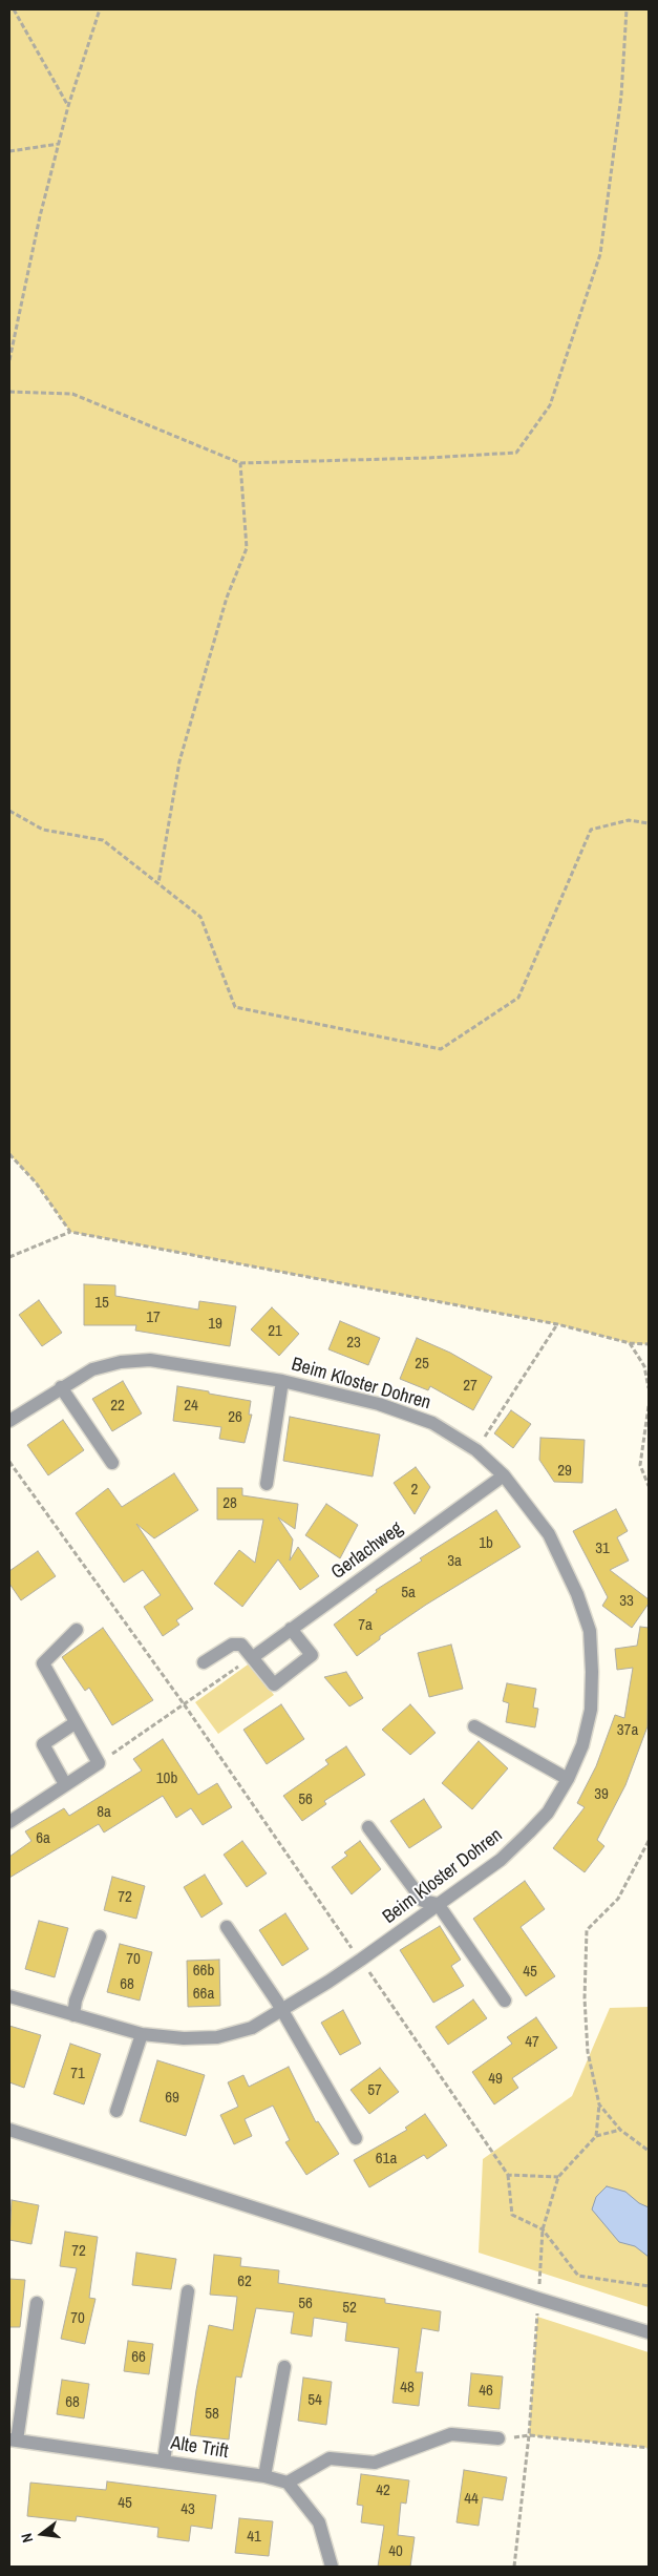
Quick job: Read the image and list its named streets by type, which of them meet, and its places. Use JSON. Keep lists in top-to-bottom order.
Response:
{
  "streets": {
    "street": ["Beim Kloster Dohren", "Gerlachweg", "Alte Trift"]
  },
  "crossings": [
    ["Beim Kloster Dohren", "Gerlachweg"]
  ],
  "house_numbers": [
    "15",
    "17",
    "19",
    "21",
    "23",
    "25",
    "27",
    "22",
    "24",
    "26",
    "29",
    "2",
    "28",
    "1b",
    "31",
    "3a",
    "5a",
    "33",
    "7a",
    "37a",
    "10b",
    "39",
    "56",
    "8a",
    "6a",
    "72",
    "70",
    "66b",
    "45",
    "68",
    "66a",
    "47",
    "71",
    "49",
    "57",
    "69",
    "61a",
    "72",
    "62",
    "56",
    "52",
    "70",
    "66",
    "48",
    "46",
    "54",
    "68",
    "58",
    "42",
    "44",
    "45",
    "43",
    "41",
    "40"
  ],
  "north": "left"
}
